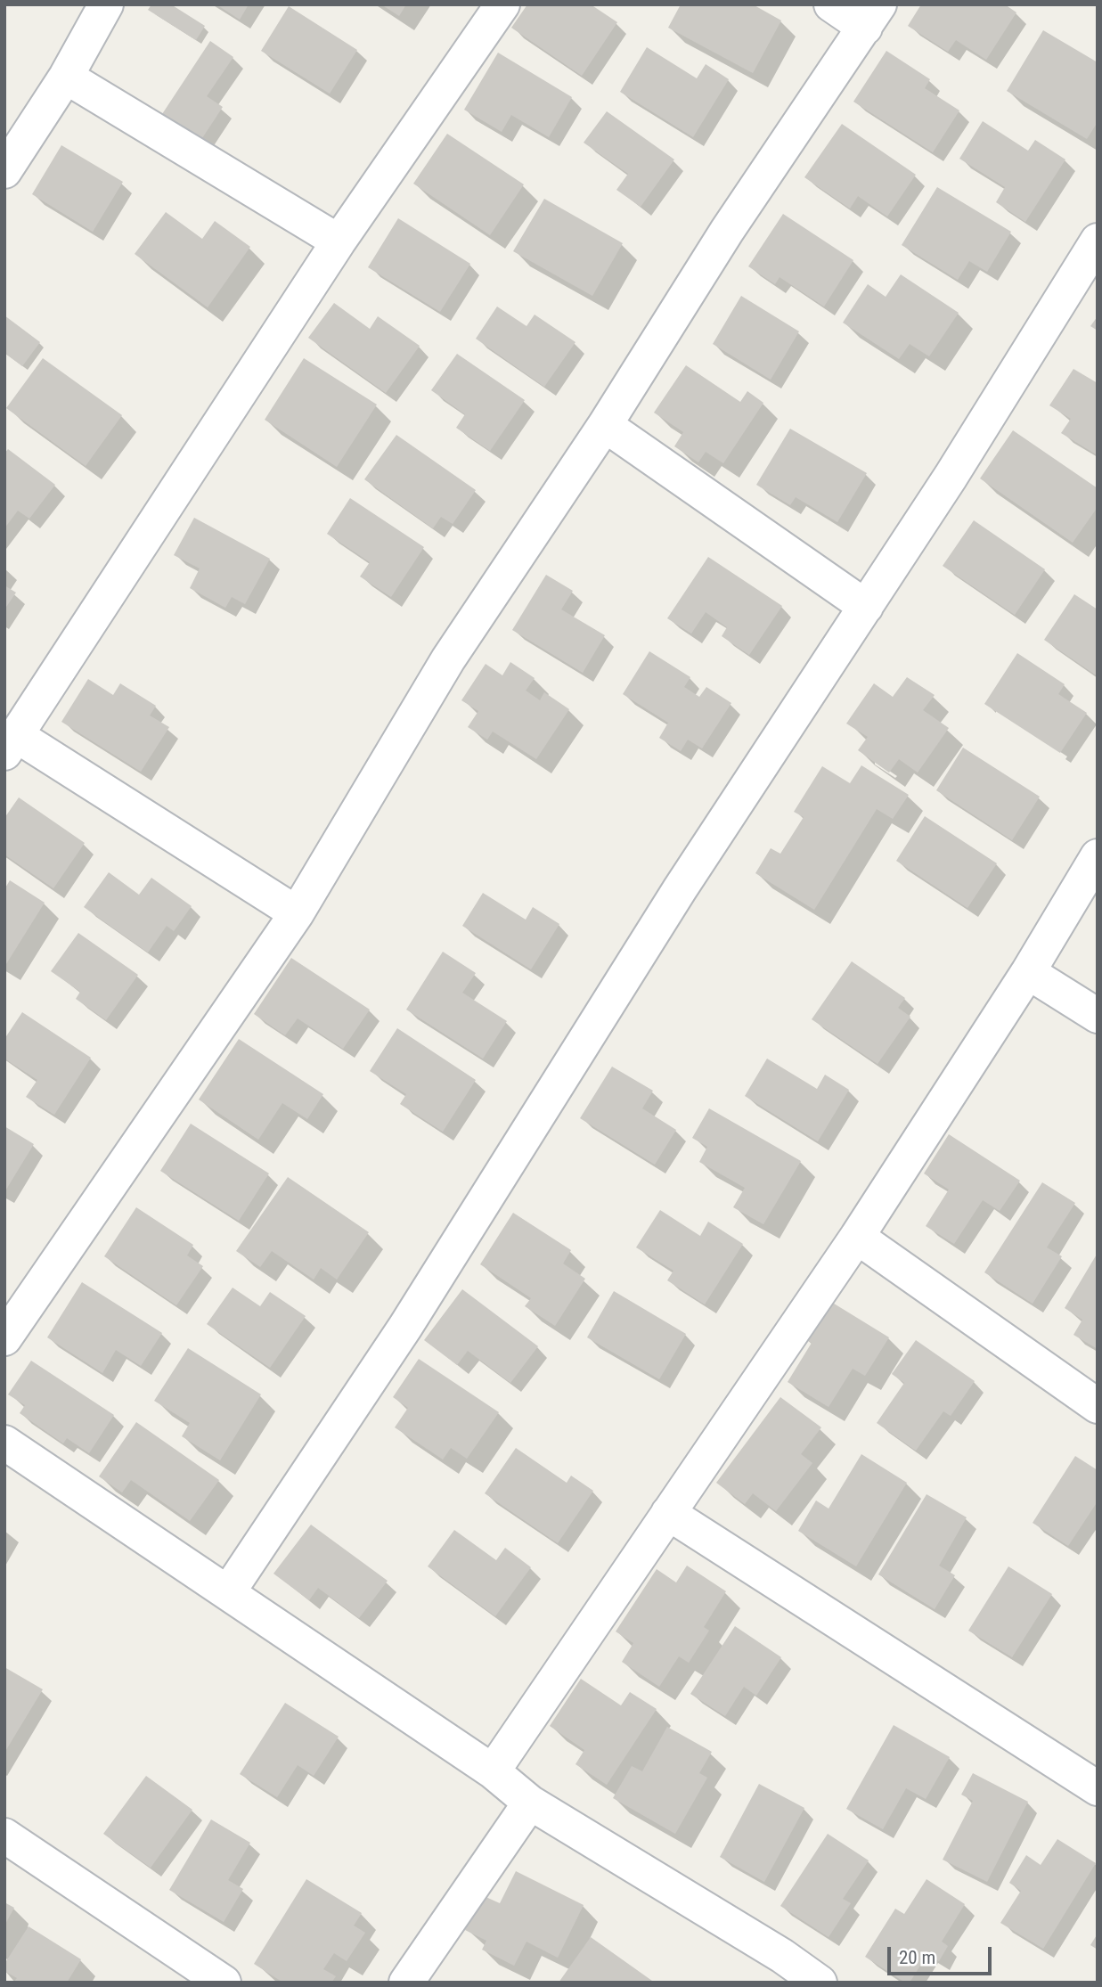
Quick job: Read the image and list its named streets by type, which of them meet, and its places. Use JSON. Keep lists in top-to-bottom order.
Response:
{
  "scale_bar": "20 m"
}
